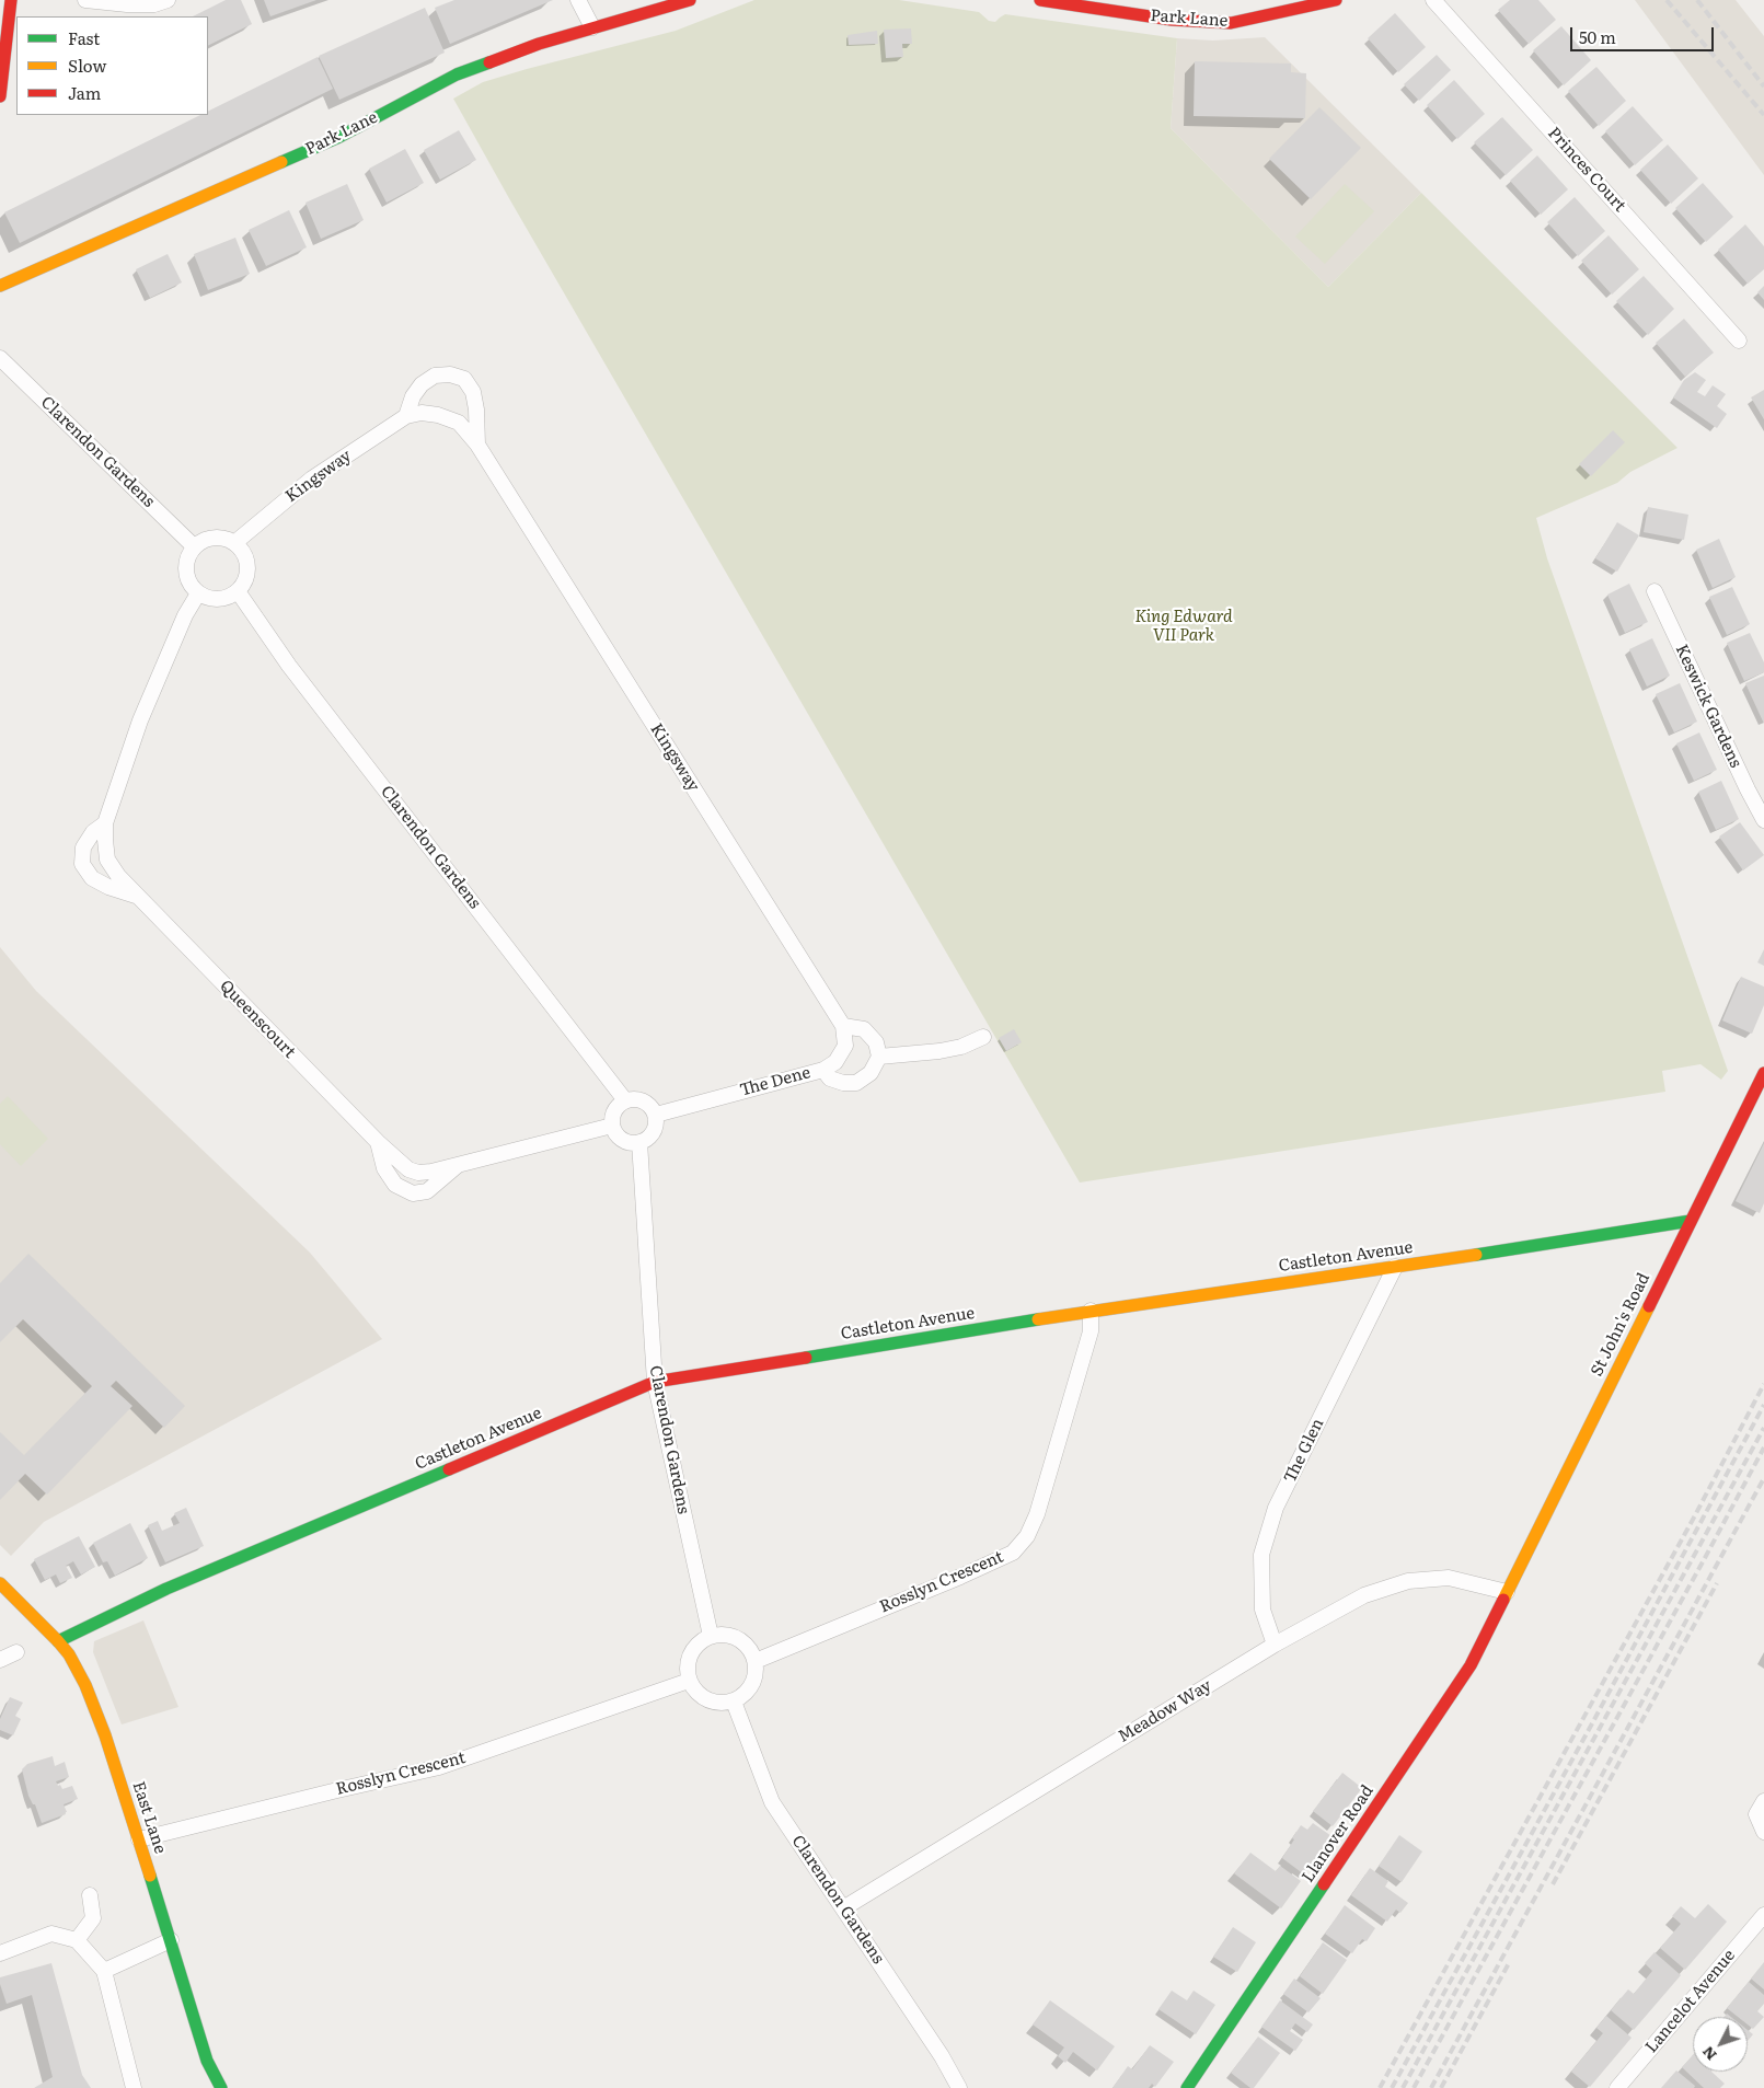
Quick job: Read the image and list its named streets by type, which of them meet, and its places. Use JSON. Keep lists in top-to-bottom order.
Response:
{
  "streets": {
    "street": [
      "Park Lane",
      "Princes Court",
      "Clarendon Gardens",
      "Kingsway",
      "Keswick Gardens",
      "Queenscourt",
      "The Dene",
      "Castleton Avenue",
      "St John's Road",
      "The Glen",
      "Rosslyn Crescent",
      "Meadow Way",
      "East Lane",
      "Llanover Road",
      "Lancelot Avenue"
    ]
  },
  "crossings": [
    ["Clarendon Gardens", "Kingsway"],
    ["Clarendon Gardens", "Queenscourt"],
    ["Clarendon Gardens", "The Dene"],
    ["Clarendon Gardens", "Castleton Avenue"],
    ["Clarendon Gardens", "Rosslyn Crescent"],
    ["Clarendon Gardens", "Meadow Way"],
    ["Kingsway", "Queenscourt"],
    ["Queenscourt", "The Dene"],
    ["Castleton Avenue", "St John's Road"],
    ["Castleton Avenue", "The Glen"],
    ["Castleton Avenue", "Rosslyn Crescent"],
    ["Castleton Avenue", "East Lane"],
    ["St John's Road", "Meadow Way"],
    ["St John's Road", "Llanover Road"],
    ["The Glen", "Meadow Way"],
    ["Rosslyn Crescent", "East Lane"],
    ["Meadow Way", "Llanover Road"]
  ],
  "parks": ["King Edward VII Park"],
  "legend": ["Fast", "Slow", "Jam"],
  "scale_bar": "50 m",
  "north": "bottom left"
}
